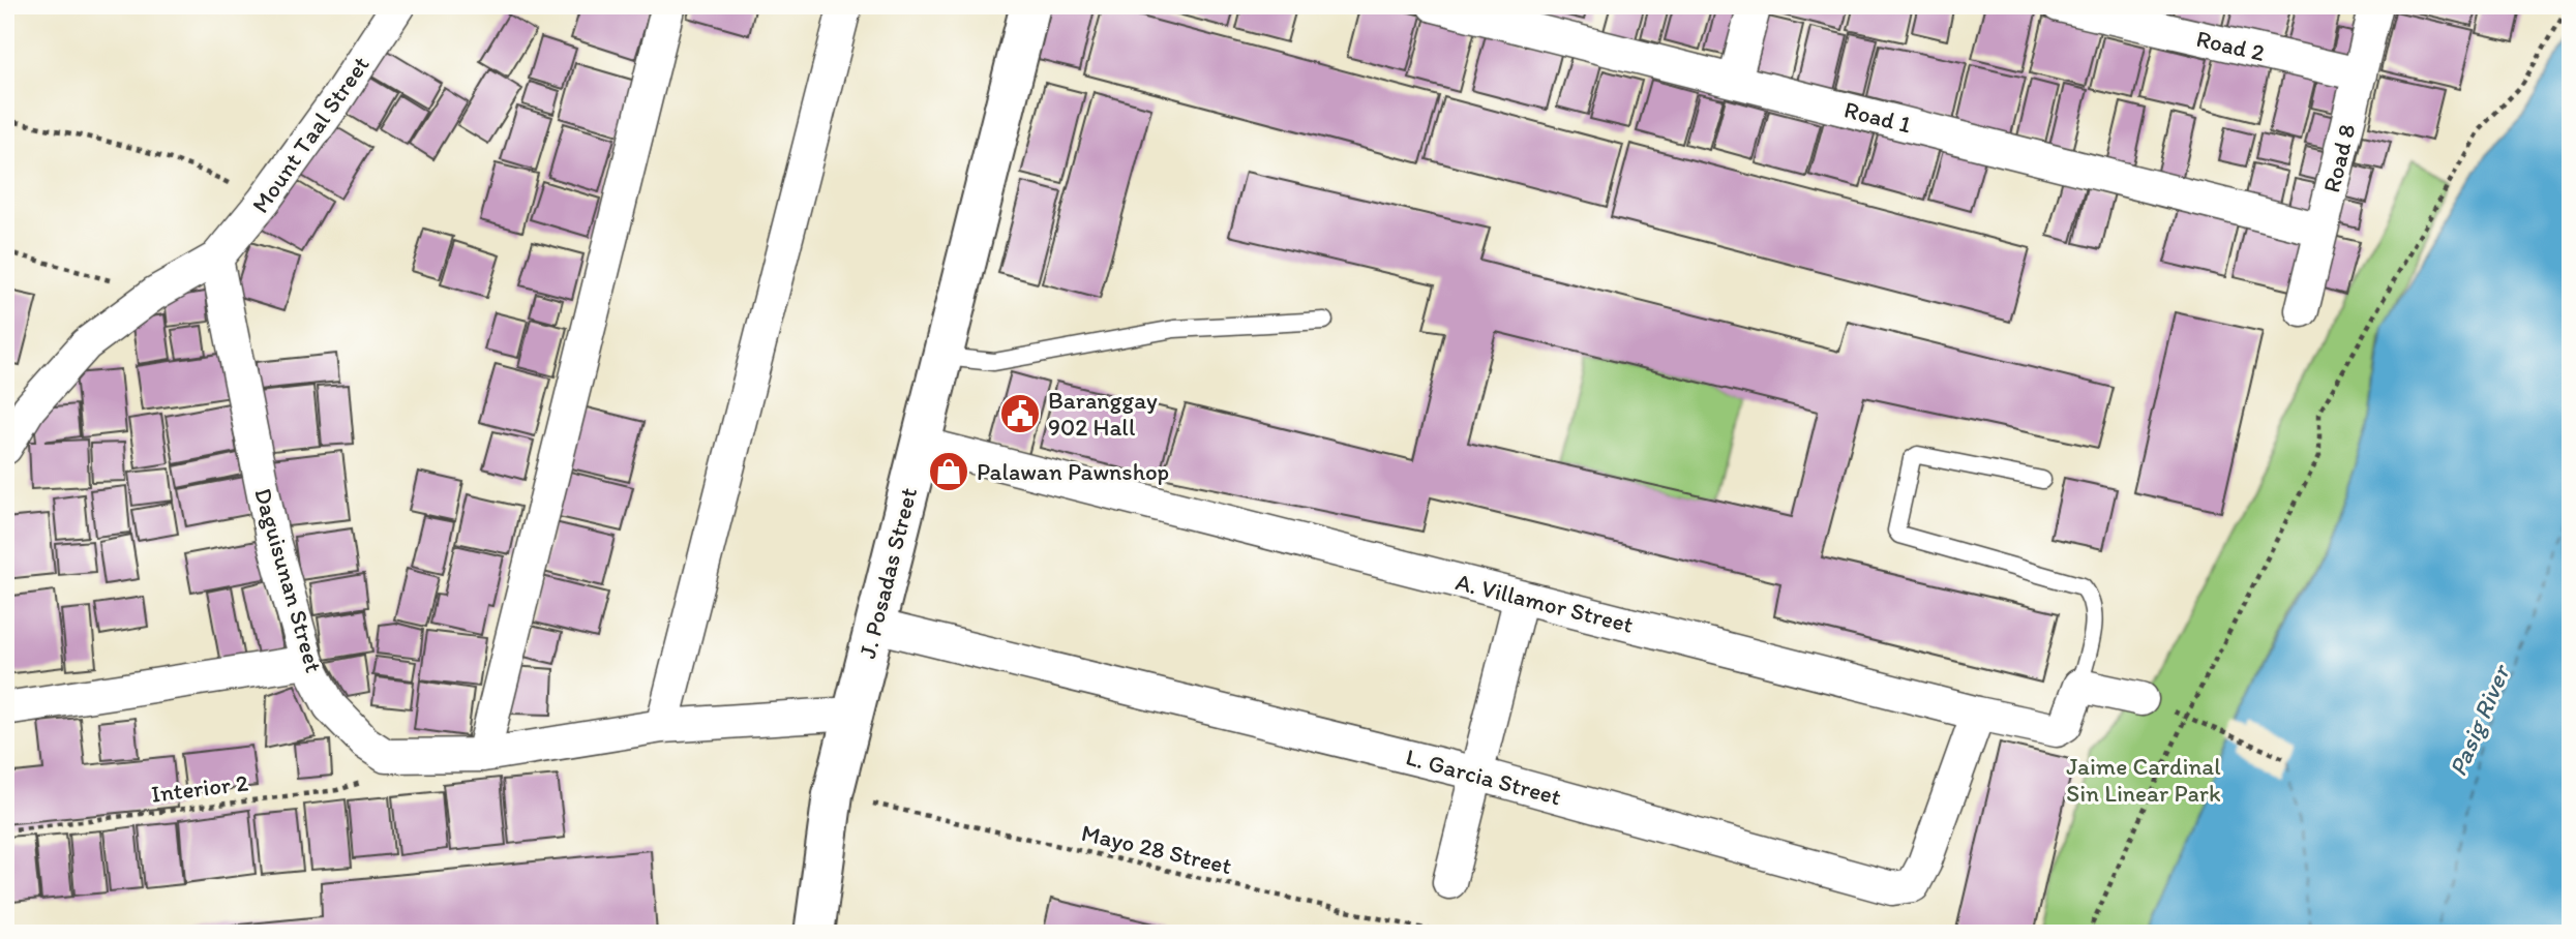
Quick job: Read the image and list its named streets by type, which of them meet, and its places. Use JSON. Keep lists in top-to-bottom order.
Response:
{
  "streets": {
    "street": [
      "Road 2",
      "Road 1",
      "Mount Taal Street",
      "Road 8",
      "J. Posadas Street",
      "Daguisunan Street",
      "A. Villamor Street",
      "L. Garcia Street"
    ],
    "path": ["Interior 2", "Mayo 28 Street"]
  },
  "crossings": [
    ["Road 2", "Road 8"],
    ["Road 1", "Road 8"],
    ["Mount Taal Street", "Daguisunan Street"],
    ["J. Posadas Street", "A. Villamor Street"],
    ["J. Posadas Street", "L. Garcia Street"],
    ["Daguisunan Street", "Interior 2"],
    ["A. Villamor Street", "L. Garcia Street"]
  ],
  "water": ["Pasig River"],
  "parks": ["Jaime Cardinal Sin Linear Park"],
  "places": {
    "public building": ["Baranggay 902 Hall"],
    "shop": ["Palawan Pawnshop"]
  }
}
